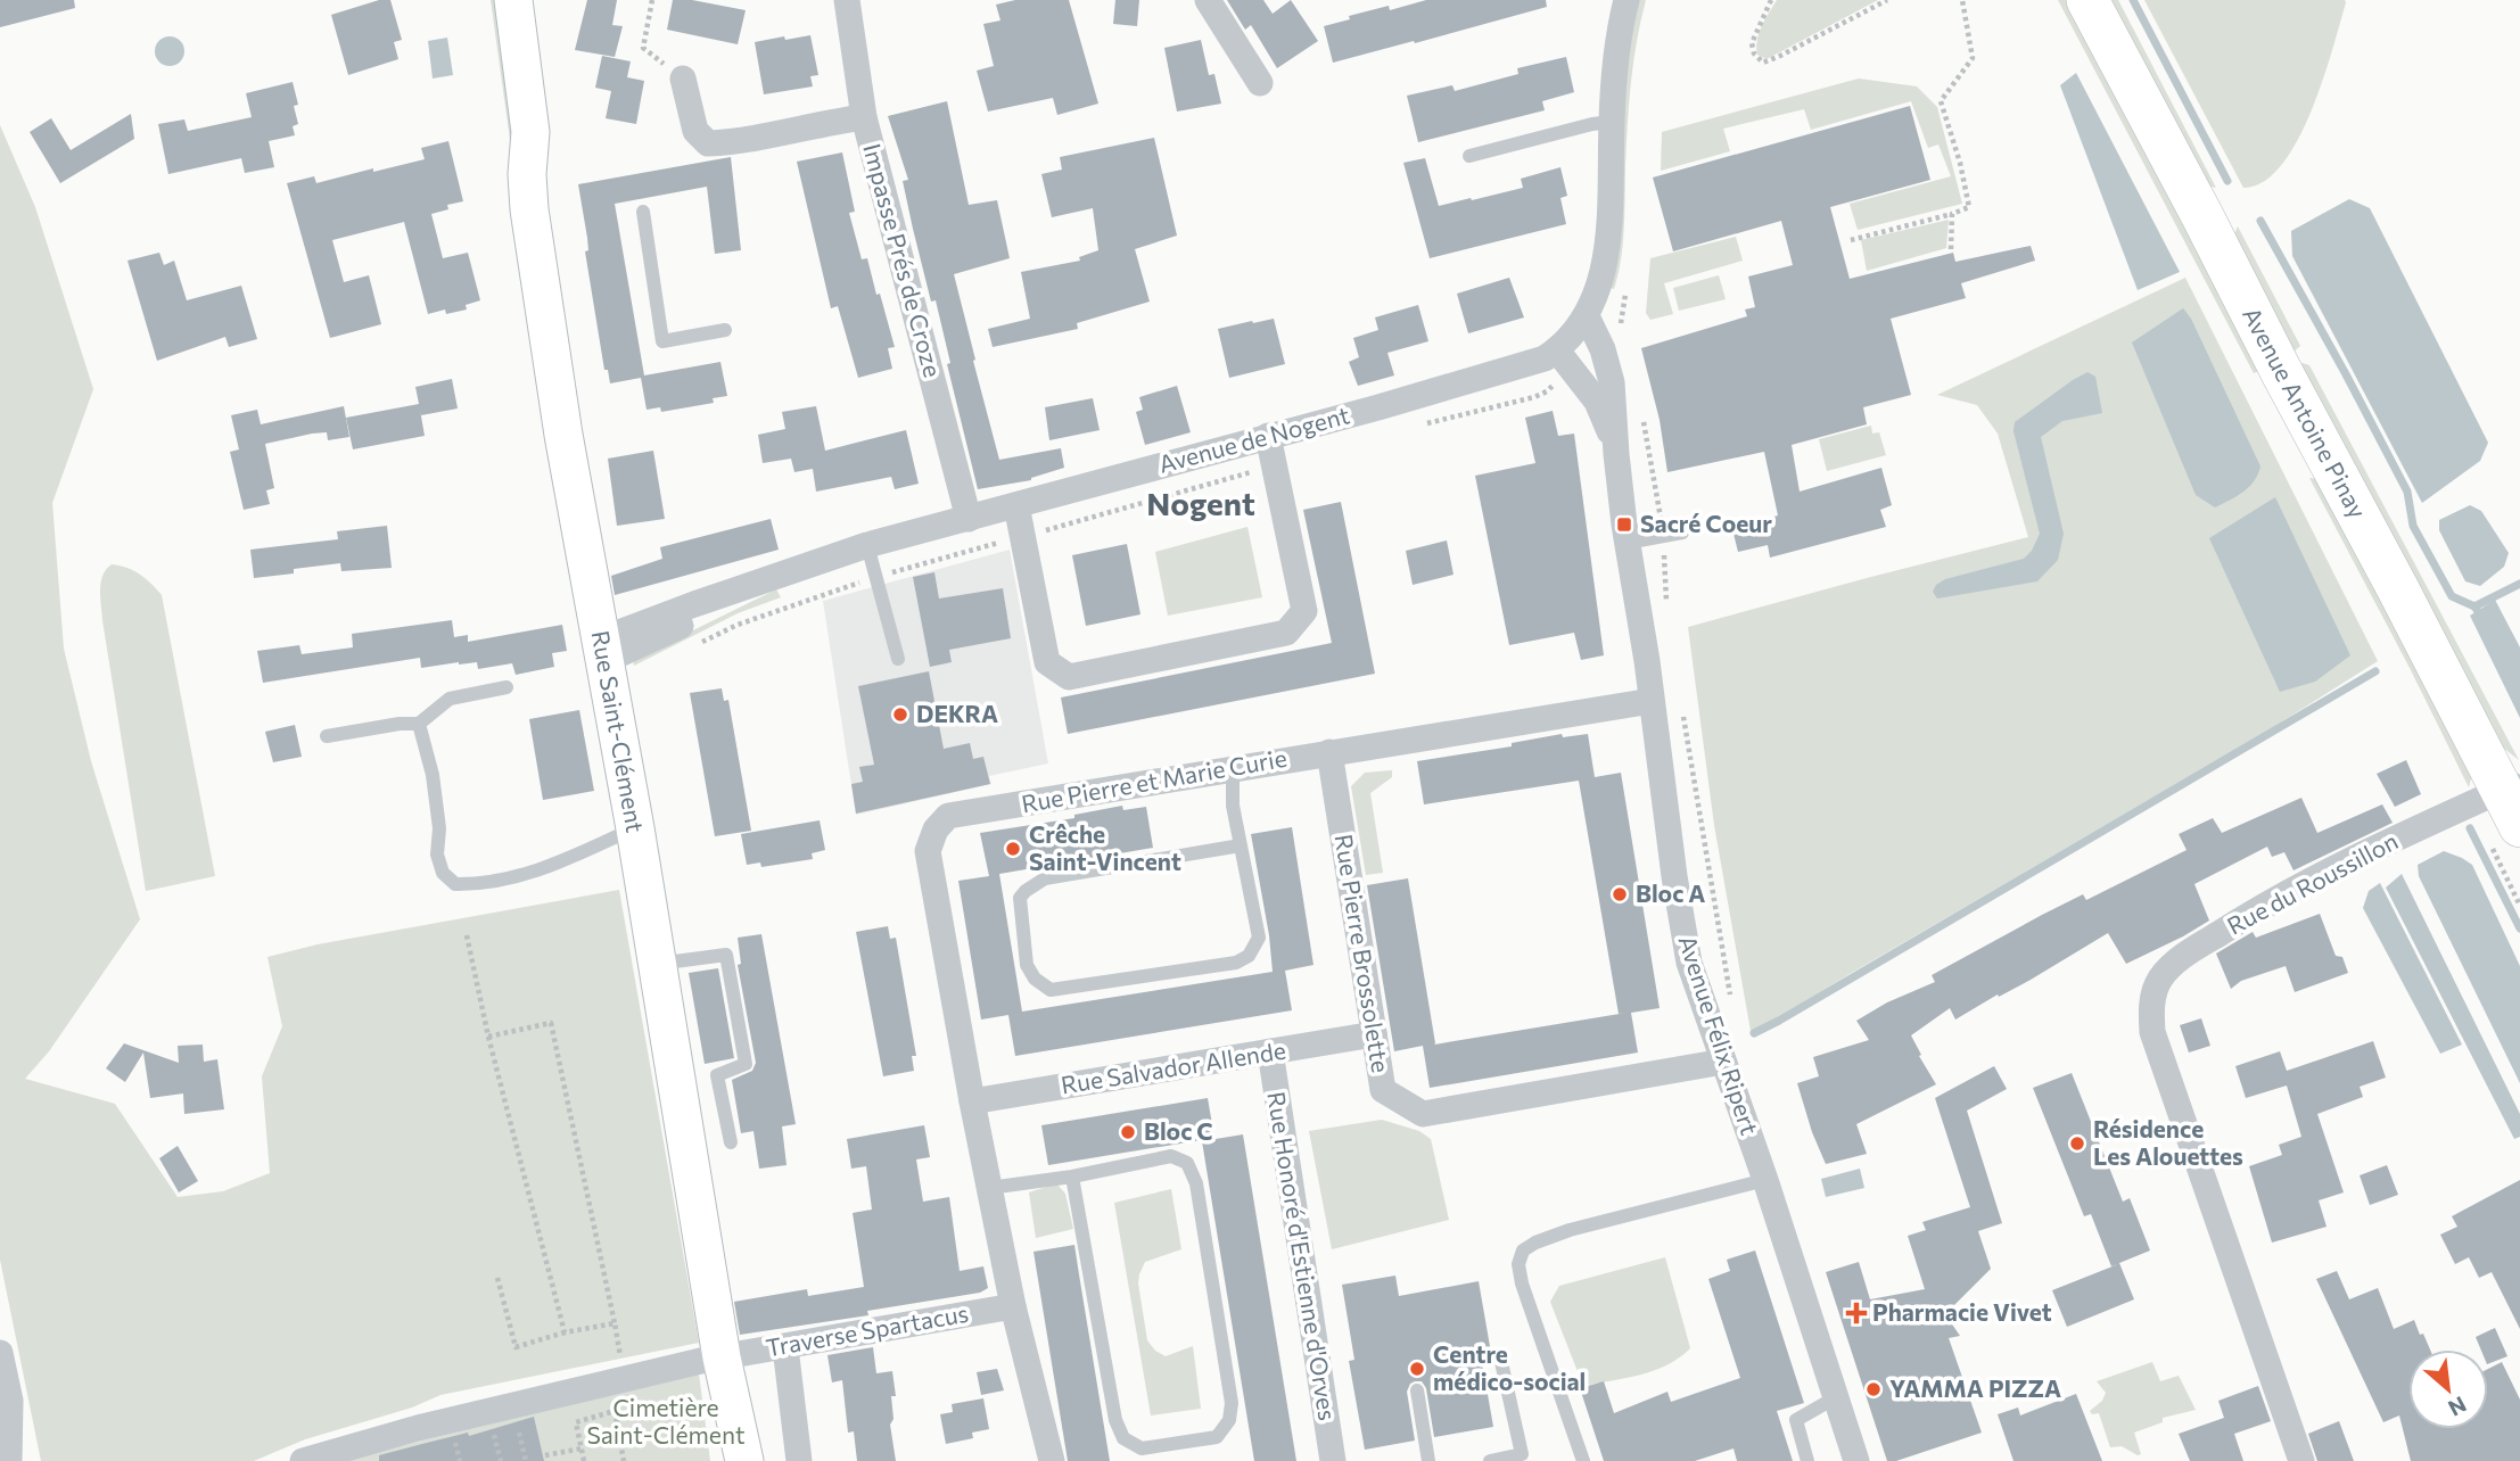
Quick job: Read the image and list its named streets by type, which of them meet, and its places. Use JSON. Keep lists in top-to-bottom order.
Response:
{
  "streets": {
    "main road": ["Avenue Antoine Pinay", "Rue Saint-Clément"],
    "street": [
      "Impasse Prés de Croze",
      "Avenue de Nogent",
      "Rue Pierre et Marie Curie",
      "Rue du Roussillon",
      "Rue Pierre Brossolette",
      "Avenue Félix Ripert",
      "Rue Salvador Allende",
      "Rue Honoré d'Estienne d'Orves",
      "Traverse Spartacus"
    ]
  },
  "crossings": [
    ["Impasse Prés de Croze", "Avenue de Nogent"],
    ["Avenue Antoine Pinay", "Rue du Roussillon"],
    ["Avenue de Nogent", "Rue Saint-Clément"],
    ["Avenue de Nogent", "Avenue Félix Ripert"],
    ["Rue Saint-Clément", "Traverse Spartacus"],
    ["Rue Pierre et Marie Curie", "Rue Pierre Brossolette"],
    ["Rue Pierre et Marie Curie", "Avenue Félix Ripert"],
    ["Rue Pierre et Marie Curie", "Rue Salvador Allende"],
    ["Rue Pierre Brossolette", "Avenue Félix Ripert"],
    ["Rue Pierre Brossolette", "Rue Salvador Allende"],
    ["Rue Salvador Allende", "Rue Honoré d'Estienne d'Orves"]
  ],
  "districts": ["Nogent"],
  "parks": ["Cimetière Saint-Clément"],
  "places": {
    "transit": ["Sacré Coeur"],
    "other": [
      "DEKRA",
      "Crêche Saint-Vincent",
      "Bloc A",
      "Bloc C",
      "Résidence Les Alouettes",
      "Centre médico-social",
      "YAMMA PIZZA"
    ],
    "health": ["Pharmacie Vivet"]
  },
  "north": "bottom right"
}
